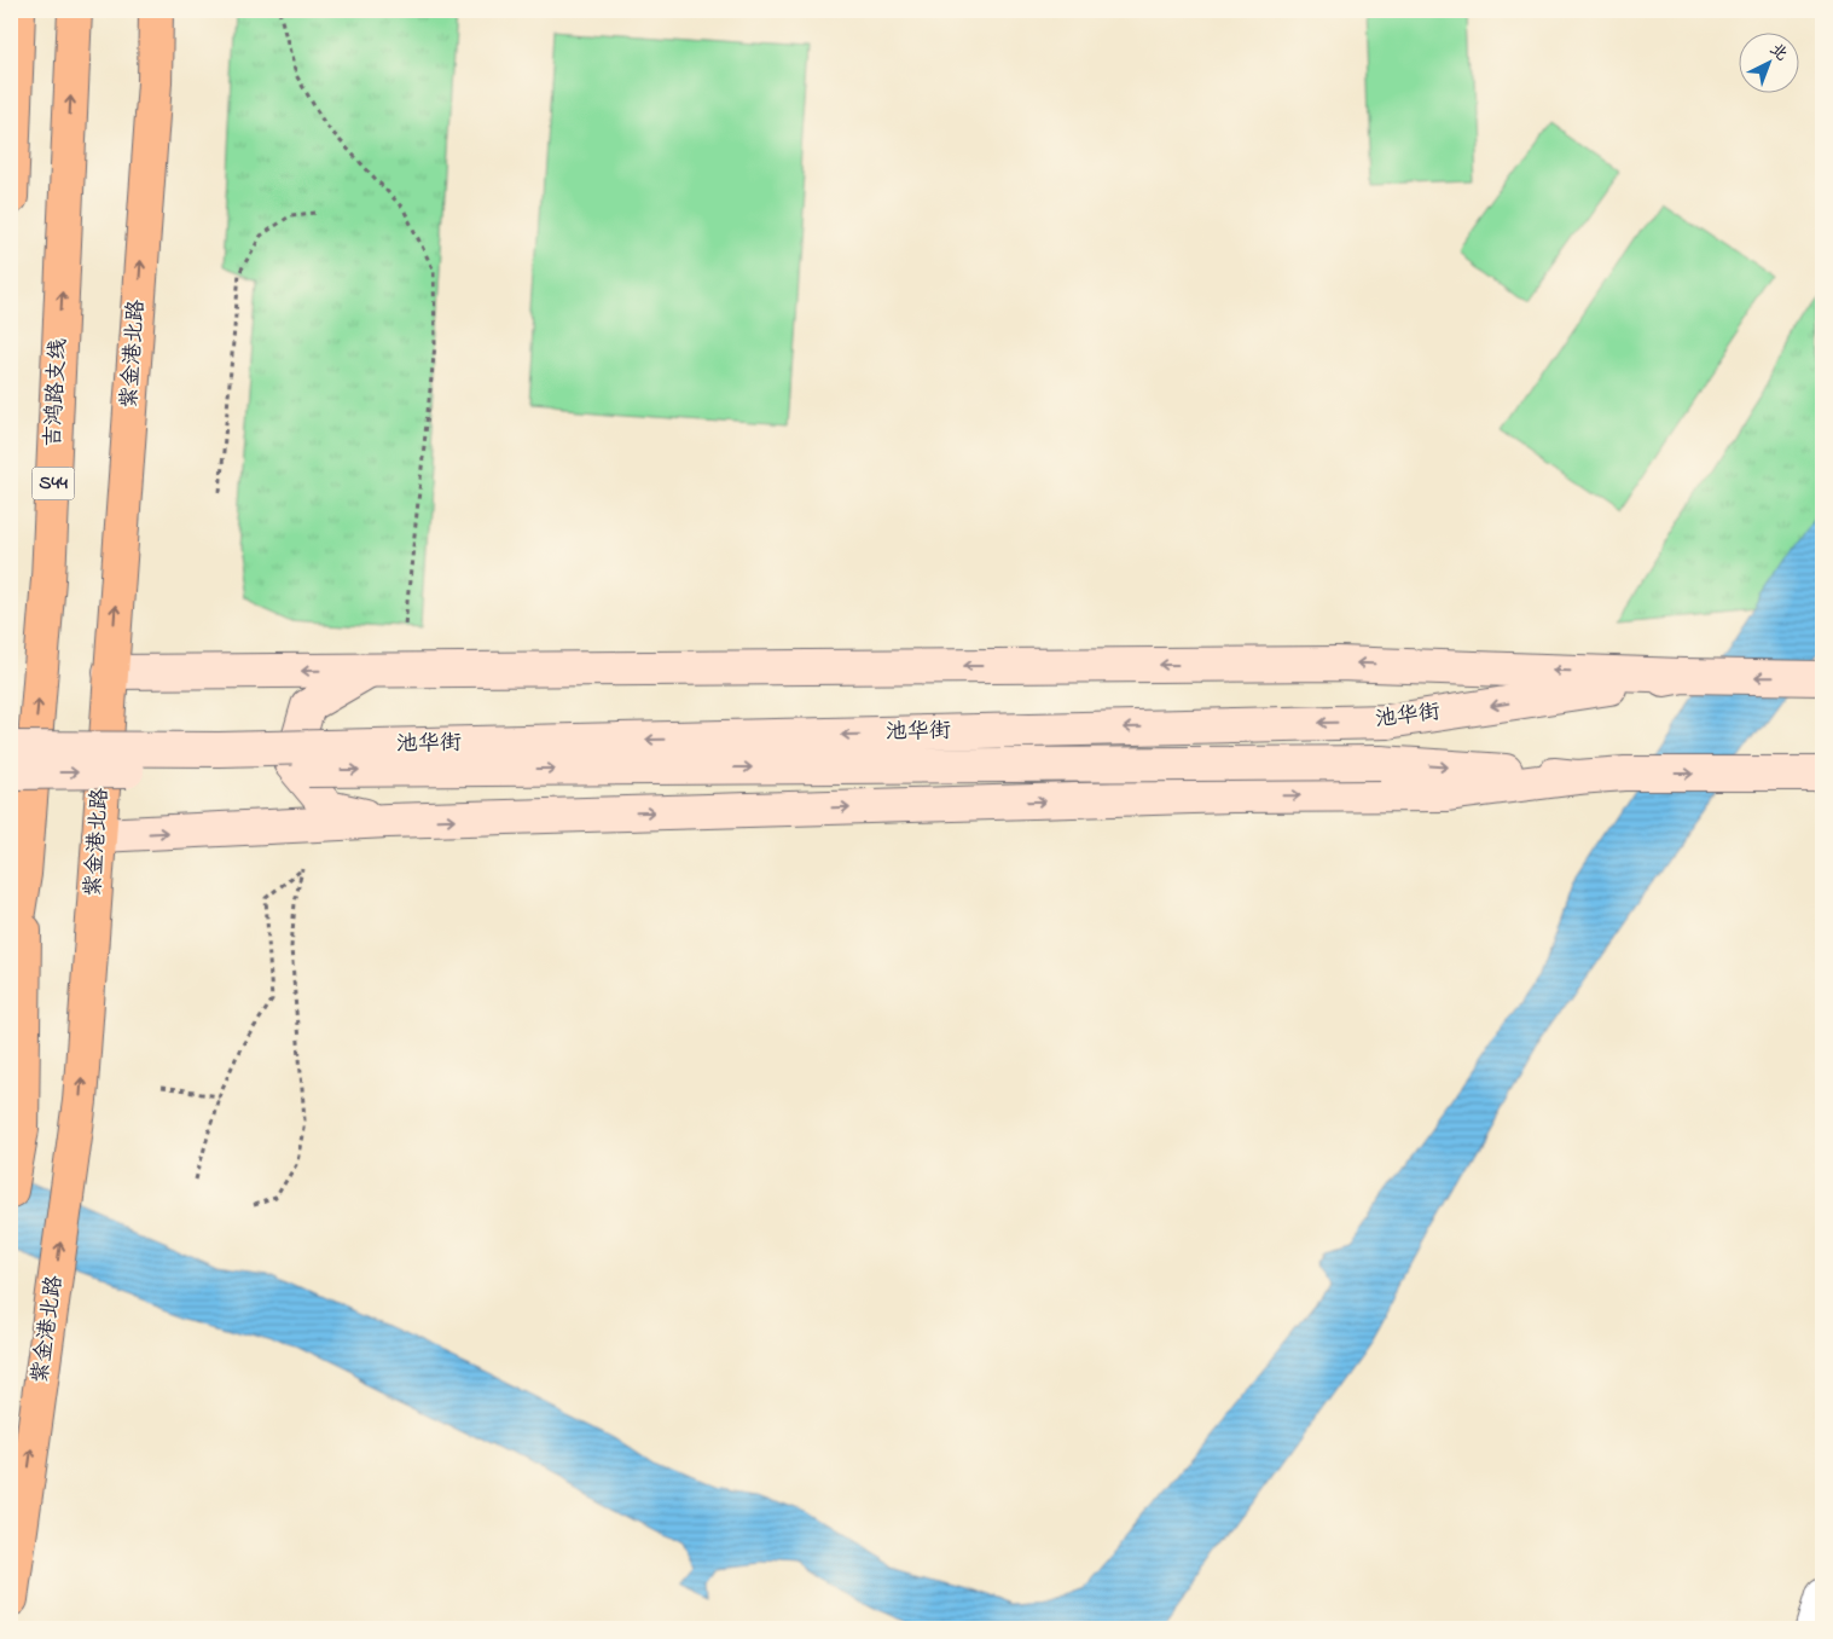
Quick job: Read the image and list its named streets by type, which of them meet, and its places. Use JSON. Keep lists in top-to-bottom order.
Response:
{
  "streets": {
    "main road": [
      "紫金港北路",
      "吉鸿路支线",
      "S44",
      "池华街"
    ]
  },
  "one_way": ["吉鸿路支线"],
  "north": "top right"
}
